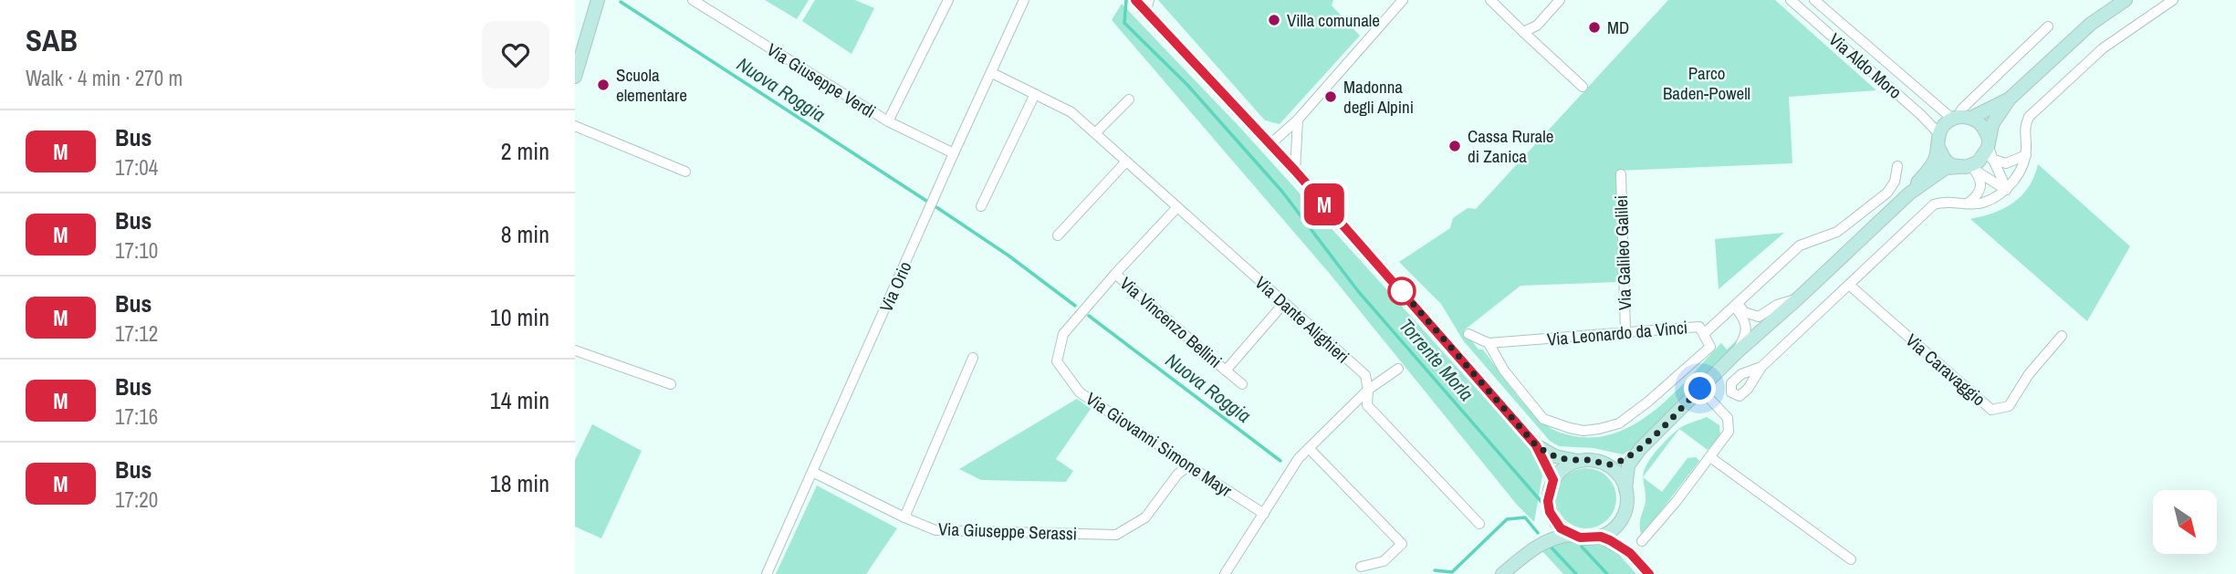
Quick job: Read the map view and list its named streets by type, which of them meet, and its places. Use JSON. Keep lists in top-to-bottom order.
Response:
{
  "streets": {
    "street": [
      "Via Aldo Moro",
      "Via Giuseppe Verdi",
      "Via Galileo Galilei",
      "Via Orio",
      "Via Dante Alighieri",
      "Via Vincenzo Bellini",
      "Via Leonardo da Vinci",
      "Via Caravaggio",
      "Via Giovanni Simone Mayr",
      "Via Giuseppe Serassi"
    ]
  },
  "crossings": [
    ["Via Giuseppe Verdi", "Via Orio"],
    ["Via Galileo Galilei", "Via Leonardo da Vinci"],
    ["Via Orio", "Via Dante Alighieri"],
    ["Via Orio", "Via Giuseppe Serassi"],
    ["Via Dante Alighieri", "Via Vincenzo Bellini"],
    ["Via Dante Alighieri", "Via Giovanni Simone Mayr"],
    ["Via Vincenzo Bellini", "Via Giovanni Simone Mayr"],
    ["Via Giovanni Simone Mayr", "Via Giuseppe Serassi"]
  ],
  "water": ["Nuova Roggia", "Torrente Morla"],
  "parks": ["Parco Baden-Powell"],
  "places": [
    "Villa comunale",
    "MD",
    "Scuola elementare",
    "Madonna degli Alpini",
    "Cassa Rurale di Zanica"
  ],
  "lines": ["bus line M"],
  "north": "bottom right",
  "page": {
    "heading": ["SAB", "Walk · 4 min · 270 m"],
    "on_map": "M",
    "list": [
      {
        "mark": "M",
        "name": "Bus",
        "note": "17:04",
        "value": "2 min"
      },
      {
        "mark": "M",
        "name": "Bus",
        "note": "17:10",
        "value": "8 min"
      },
      {
        "mark": "M",
        "name": "Bus",
        "note": "17:12",
        "value": "10 min"
      },
      {
        "mark": "M",
        "name": "Bus",
        "note": "17:16",
        "value": "14 min"
      },
      {
        "mark": "M",
        "name": "Bus",
        "note": "17:20",
        "value": "18 min"
      }
    ]
  }
}
